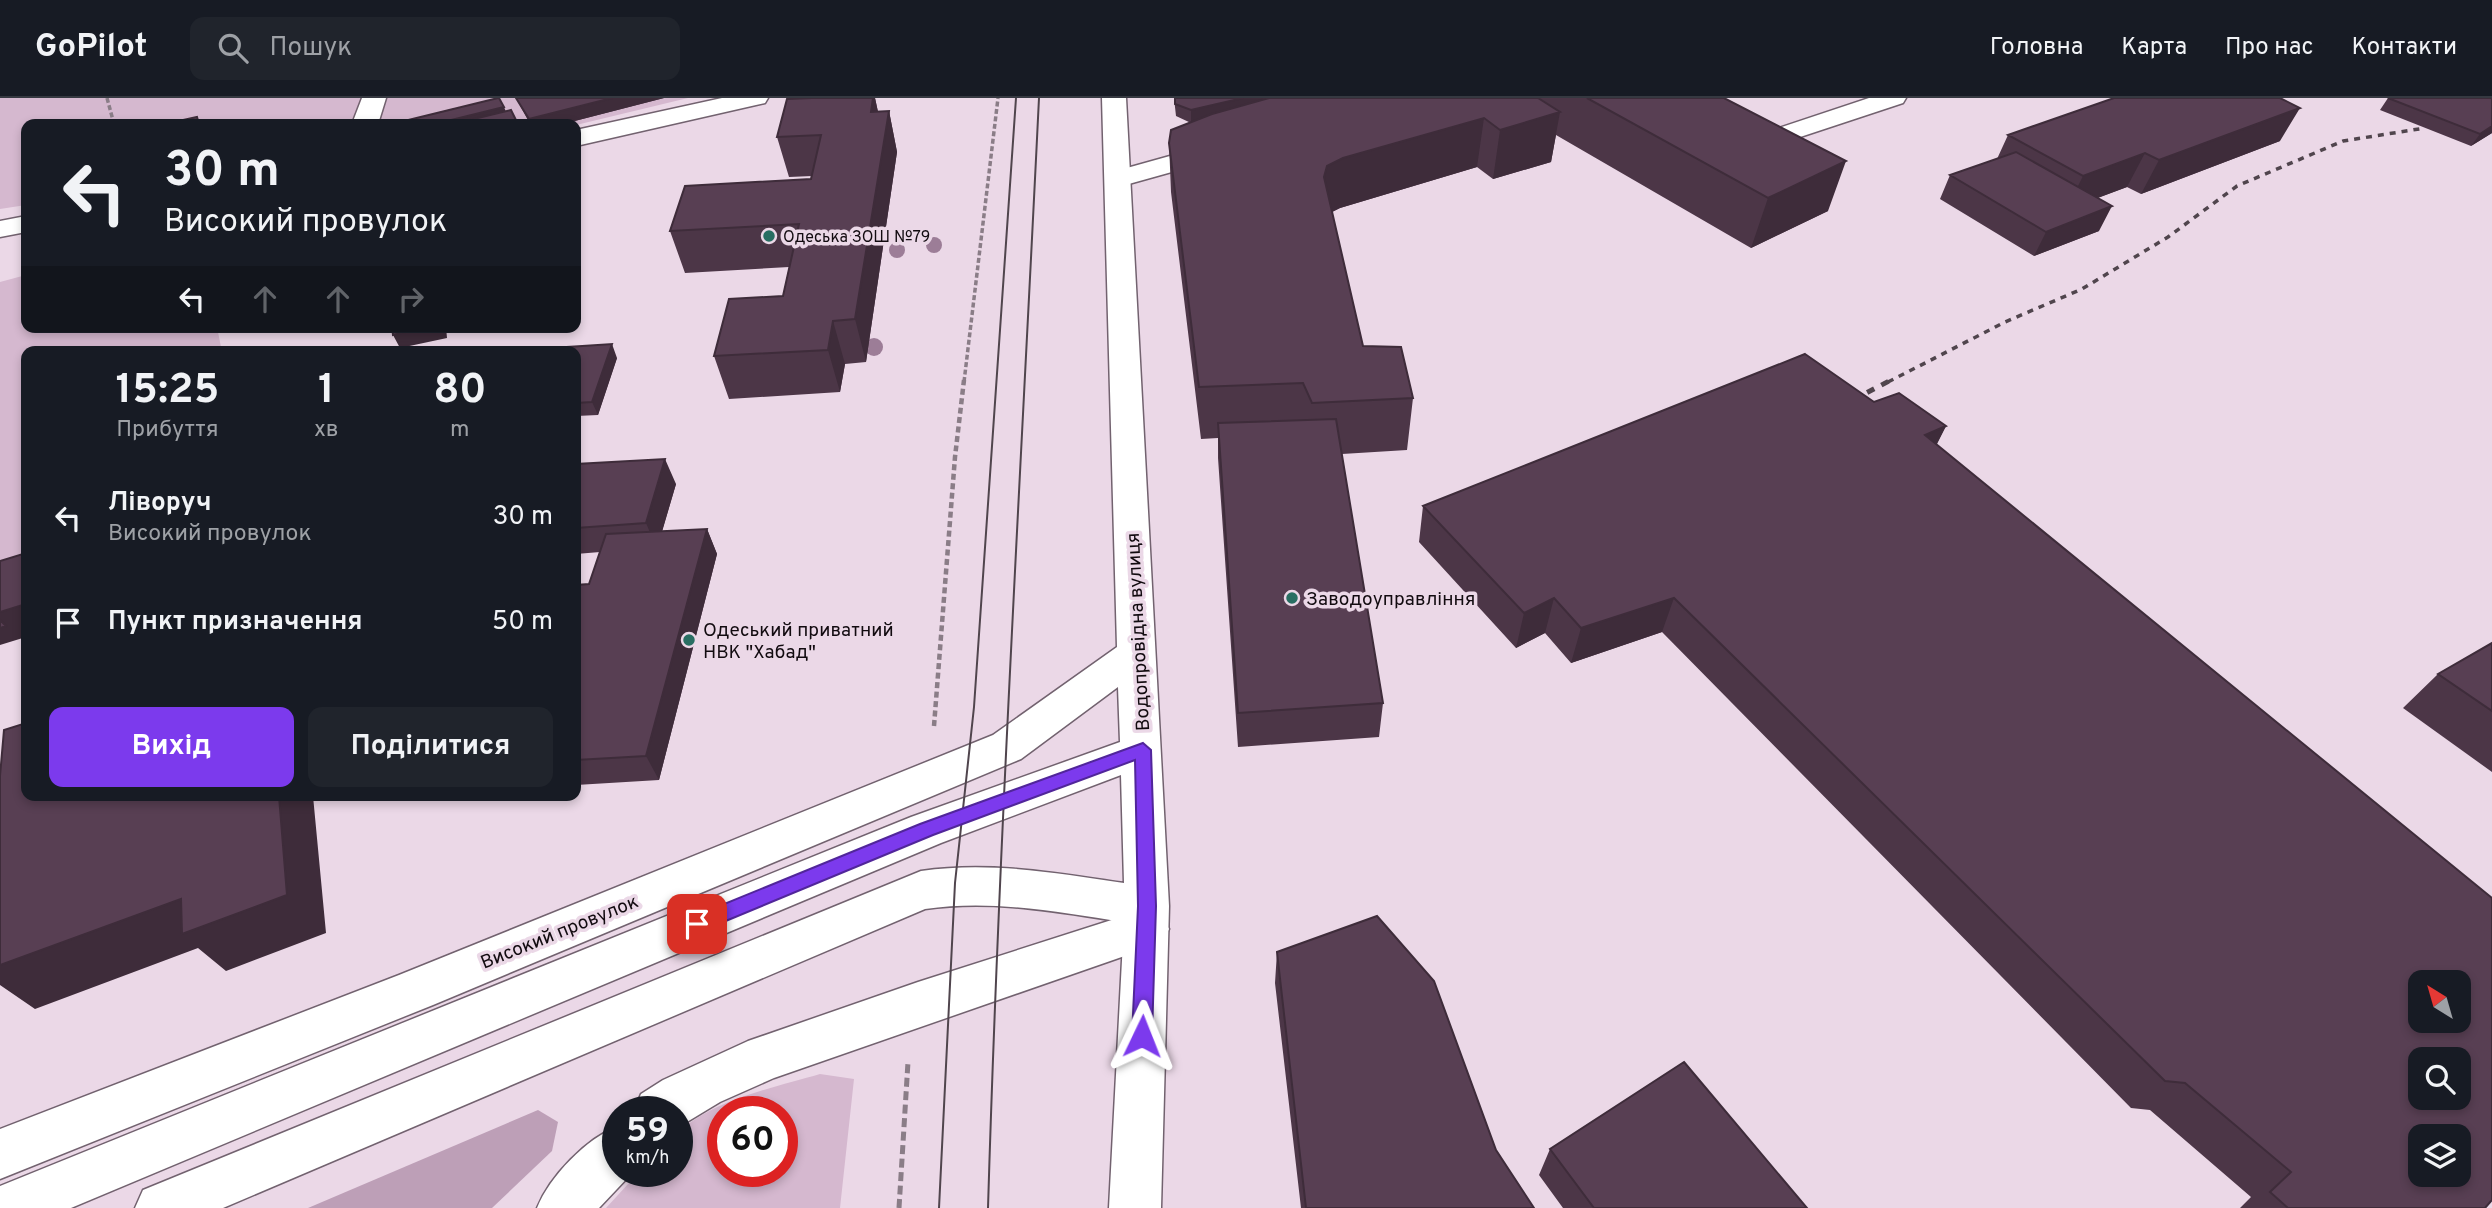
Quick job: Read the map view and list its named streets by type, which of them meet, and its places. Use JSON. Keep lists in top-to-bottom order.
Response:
{
  "streets": {
    "main road": ["Водопровідна вулиця", "Високий провулок"]
  },
  "crossings": [
    ["Водопровідна вулиця", "Високий провулок"]
  ],
  "places": ["Одеська ЗОШ №79", "Заводоуправління", "Одеський приватний НВК \"Хабад\""],
  "north": "top left",
  "page": {
    "header": "GoPilot",
    "search": "Пошук",
    "nav": [
      "Головна",
      "Карта",
      "Про нас",
      "Контакти"
    ],
    "turn": ["30 m", "Високий провулок"],
    "eta": [
      "15:25",
      "Прибуття",
      "1",
      "хв",
      "80",
      "m"
    ],
    "list": [
      {
        "name": "Ліворуч",
        "note": "Високий провулок",
        "value": "30 m"
      },
      {
        "name": "Пункт призначення",
        "value": "50 m"
      }
    ],
    "buttons": ["Вихід", "Поділитися"],
    "speed": "59 km/h",
    "limit": "60"
  }
}
